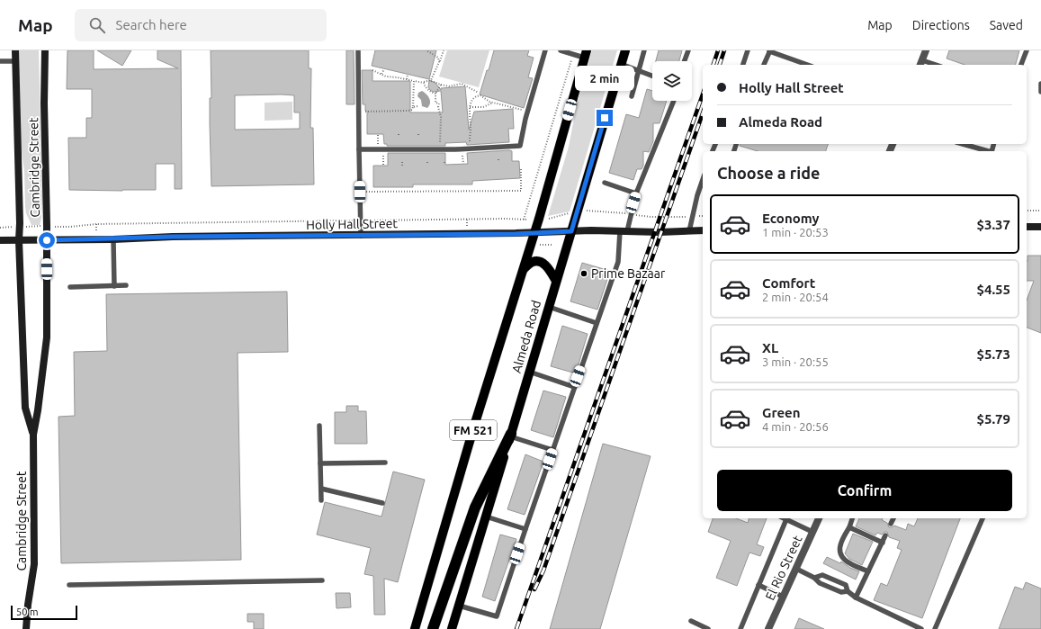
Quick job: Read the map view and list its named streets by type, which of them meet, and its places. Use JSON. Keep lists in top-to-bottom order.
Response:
{
  "streets": {
    "main road": ["Almeda Road", "FM 521"],
    "street": ["Cambridge Street", "Holly Hall Street", "El Rio Street"]
  },
  "crossings": [
    ["Cambridge Street", "Holly Hall Street"],
    ["Holly Hall Street", "Almeda Road"]
  ],
  "places": ["Prime Bazaar"],
  "scale_bar": "50 m",
  "page": {
    "header": "Map",
    "search": "Search here",
    "nav": ["Map", "Directions", "Saved"],
    "banner": ["Holly Hall Street", "Almeda Road"],
    "bubble": "2 min",
    "heading": "Choose a ride",
    "list": [
      {
        "name": "Economy",
        "note": "1 min · 20:53",
        "value": "$3.37"
      },
      {
        "name": "Comfort",
        "note": "2 min · 20:54",
        "value": "$4.55"
      },
      {
        "name": "XL",
        "note": "3 min · 20:55",
        "value": "$5.73"
      },
      {
        "name": "Green",
        "note": "4 min · 20:56",
        "value": "$5.79"
      }
    ],
    "buttons": "Confirm",
    "scale": "50 m"
  }
}
